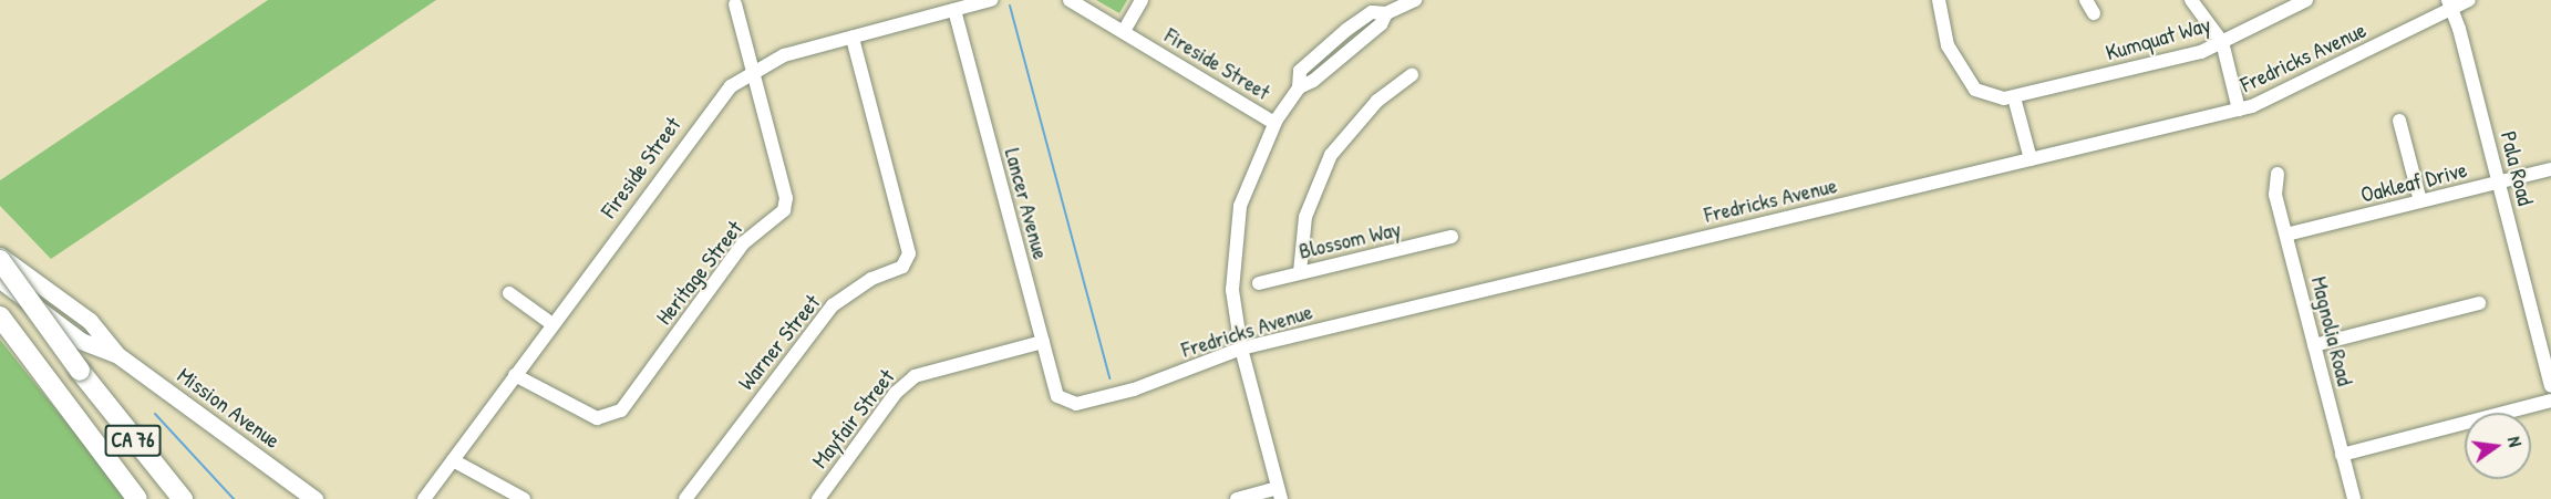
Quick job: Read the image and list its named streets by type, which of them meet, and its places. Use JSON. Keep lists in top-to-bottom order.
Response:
{
  "streets": {
    "highway": ["CA 76"],
    "main road": ["Mission Avenue"],
    "street": [
      "Kumquat Way",
      "Fredricks Avenue",
      "Fireside Street",
      "Pala Road",
      "Oakleaf Drive",
      "Lancer Avenue",
      "Blossom Way",
      "Heritage Street",
      "Magnolia Road",
      "Warner Street",
      "Mayfair Street"
    ]
  },
  "crossings": [
    ["Fredricks Avenue", "Pala Road"],
    ["Fredricks Avenue", "Lancer Avenue"],
    ["Fireside Street", "Lancer Avenue"],
    ["Fireside Street", "Heritage Street"],
    ["Fireside Street", "Warner Street"],
    ["Pala Road", "Oakleaf Drive"],
    ["Oakleaf Drive", "Magnolia Road"],
    ["Lancer Avenue", "Mayfair Street"],
    ["Mission Avenue", "CA 76"]
  ],
  "north": "right"
}
